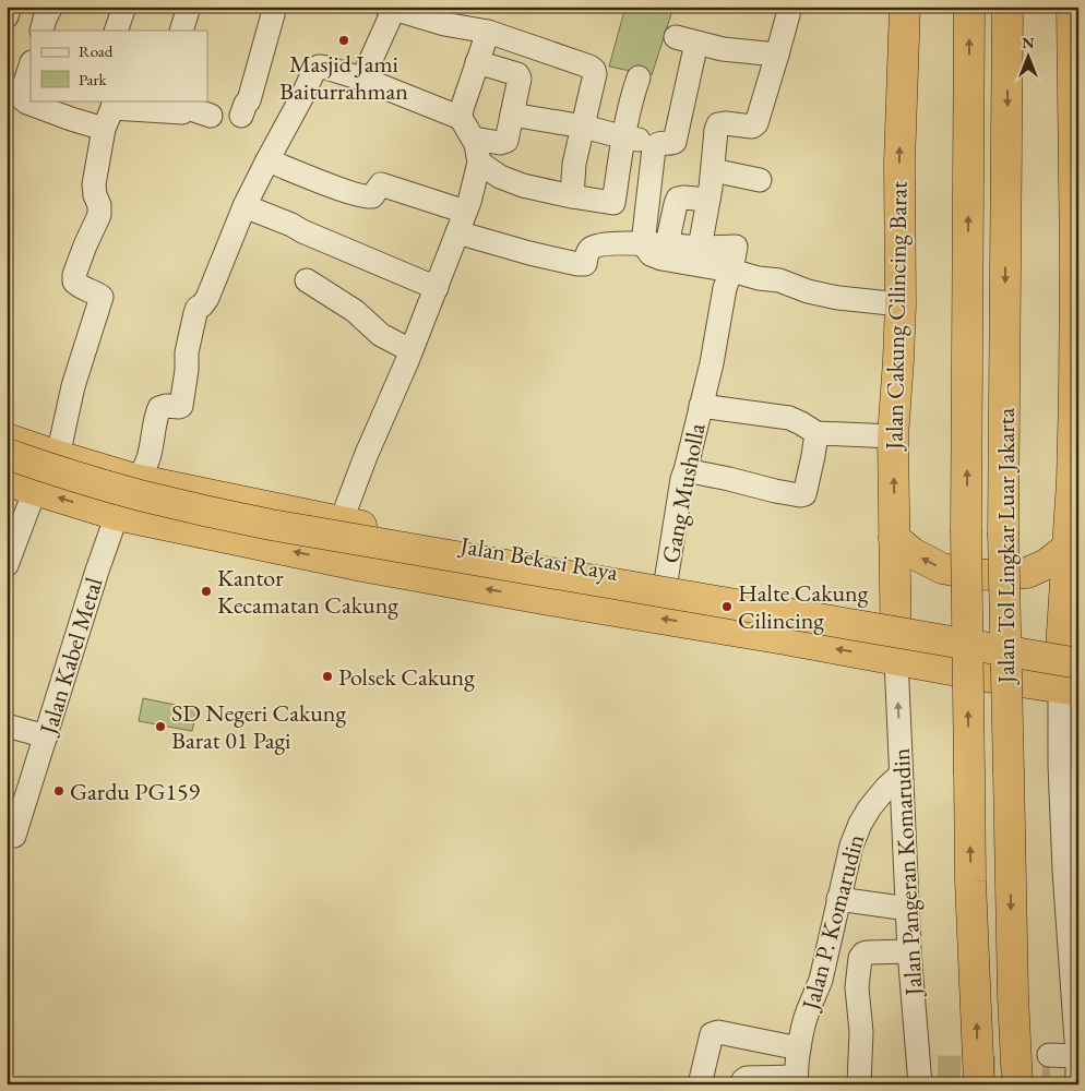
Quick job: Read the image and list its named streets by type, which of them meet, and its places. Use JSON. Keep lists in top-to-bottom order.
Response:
{
  "streets": {
    "highway": ["Jalan Cakung Cilincing Barat", "Jalan Tol Lingkar Luar Jakarta", "Jalan Bekasi Raya"],
    "street": [
      "Gang Musholla",
      "Jalan Kabel Metal",
      "Jalan Pangeran Komarudin",
      "Jalan P. Komarudin"
    ]
  },
  "crossings": [
    ["Jalan Cakung Cilincing Barat", "Gang Musholla"],
    ["Jalan Cakung Cilincing Barat", "Jalan Bekasi Raya"],
    ["Jalan Cakung Cilincing Barat", "Jalan Pangeran Komarudin"],
    ["Gang Musholla", "Jalan Bekasi Raya"],
    ["Jalan Bekasi Raya", "Jalan Kabel Metal"],
    ["Jalan Bekasi Raya", "Jalan Pangeran Komarudin"],
    ["Jalan Pangeran Komarudin", "Jalan P. Komarudin"]
  ],
  "places": [
    "Masjid Jami Baiturrahman",
    "Kantor Kecamatan Cakung",
    "Halte Cakung Cilincing",
    "Polsek Cakung",
    "SD Negeri Cakung Barat 01 Pagi",
    "Gardu PG159"
  ],
  "legend": ["Road", "Park"],
  "north": "top"
}
